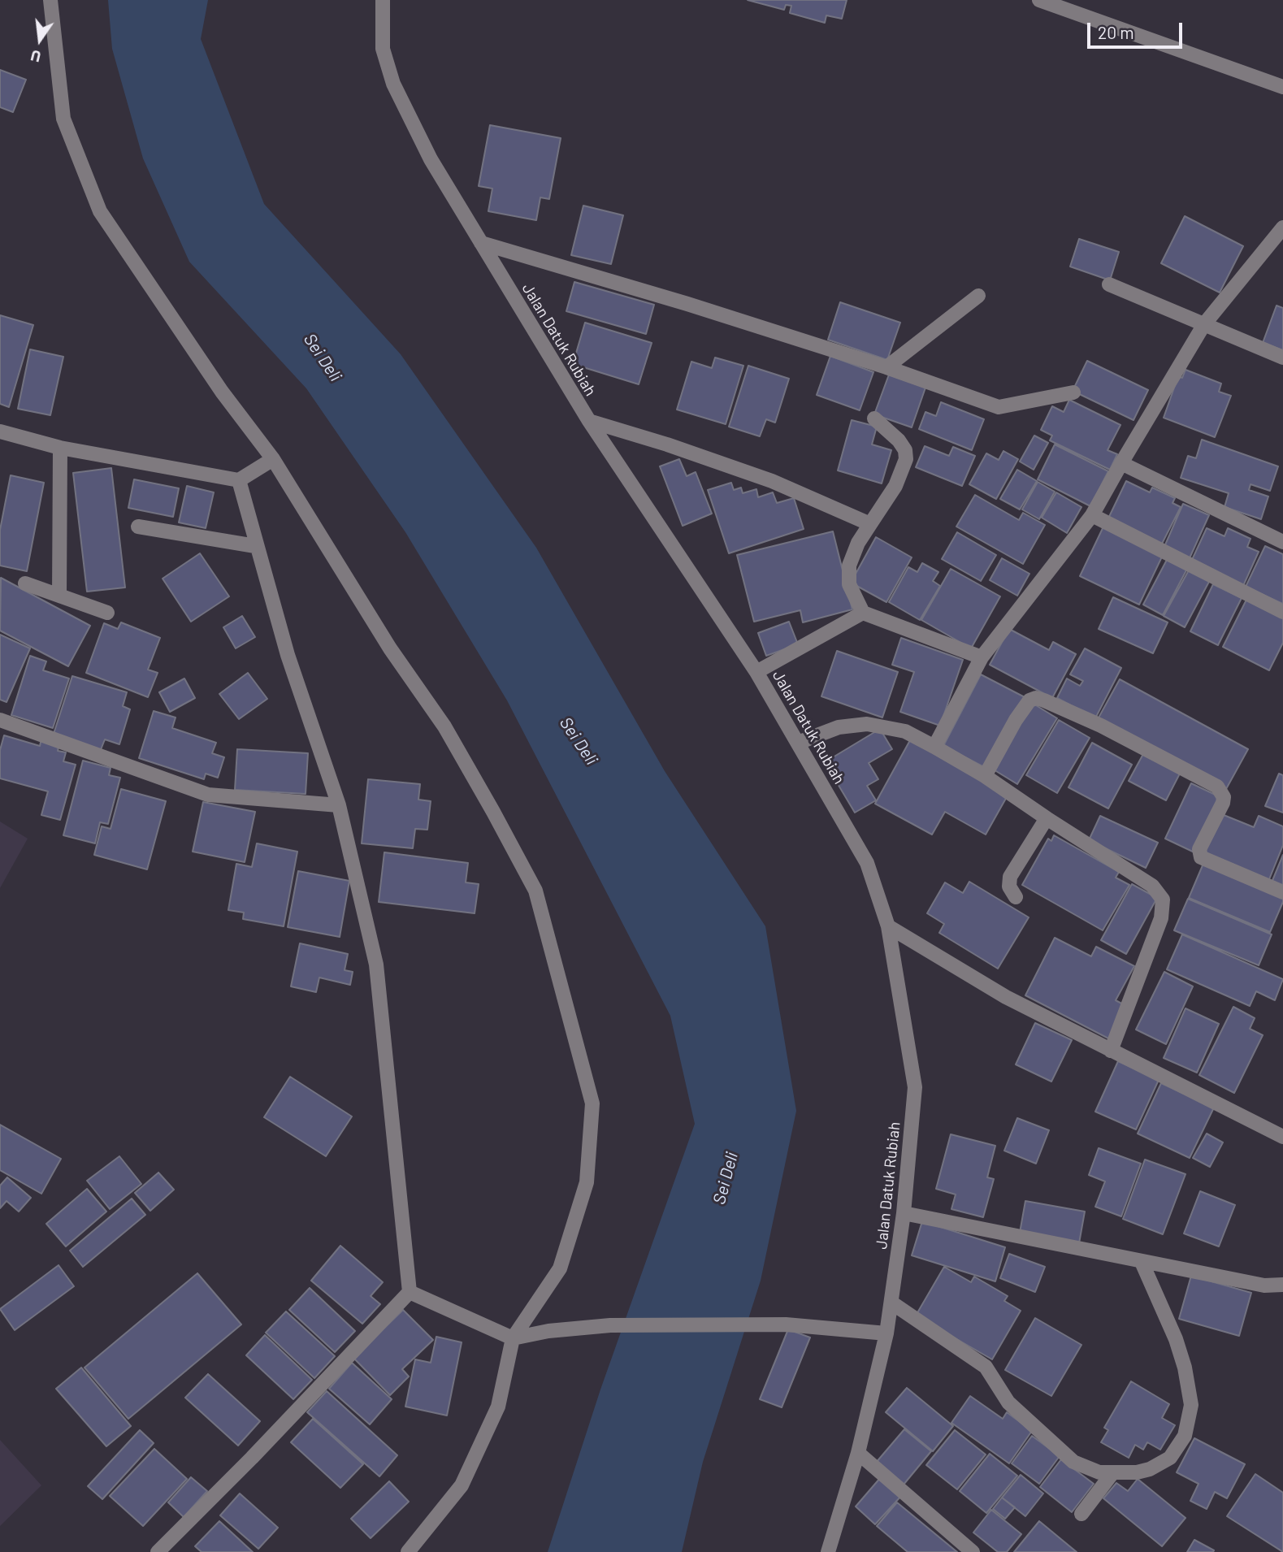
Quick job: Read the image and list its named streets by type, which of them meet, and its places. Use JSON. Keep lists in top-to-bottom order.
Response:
{
  "streets": {
    "street": ["Jalan Datuk Rubiah"]
  },
  "water": ["Sei Deli"],
  "scale_bar": "20 m",
  "north": "bottom"
}
